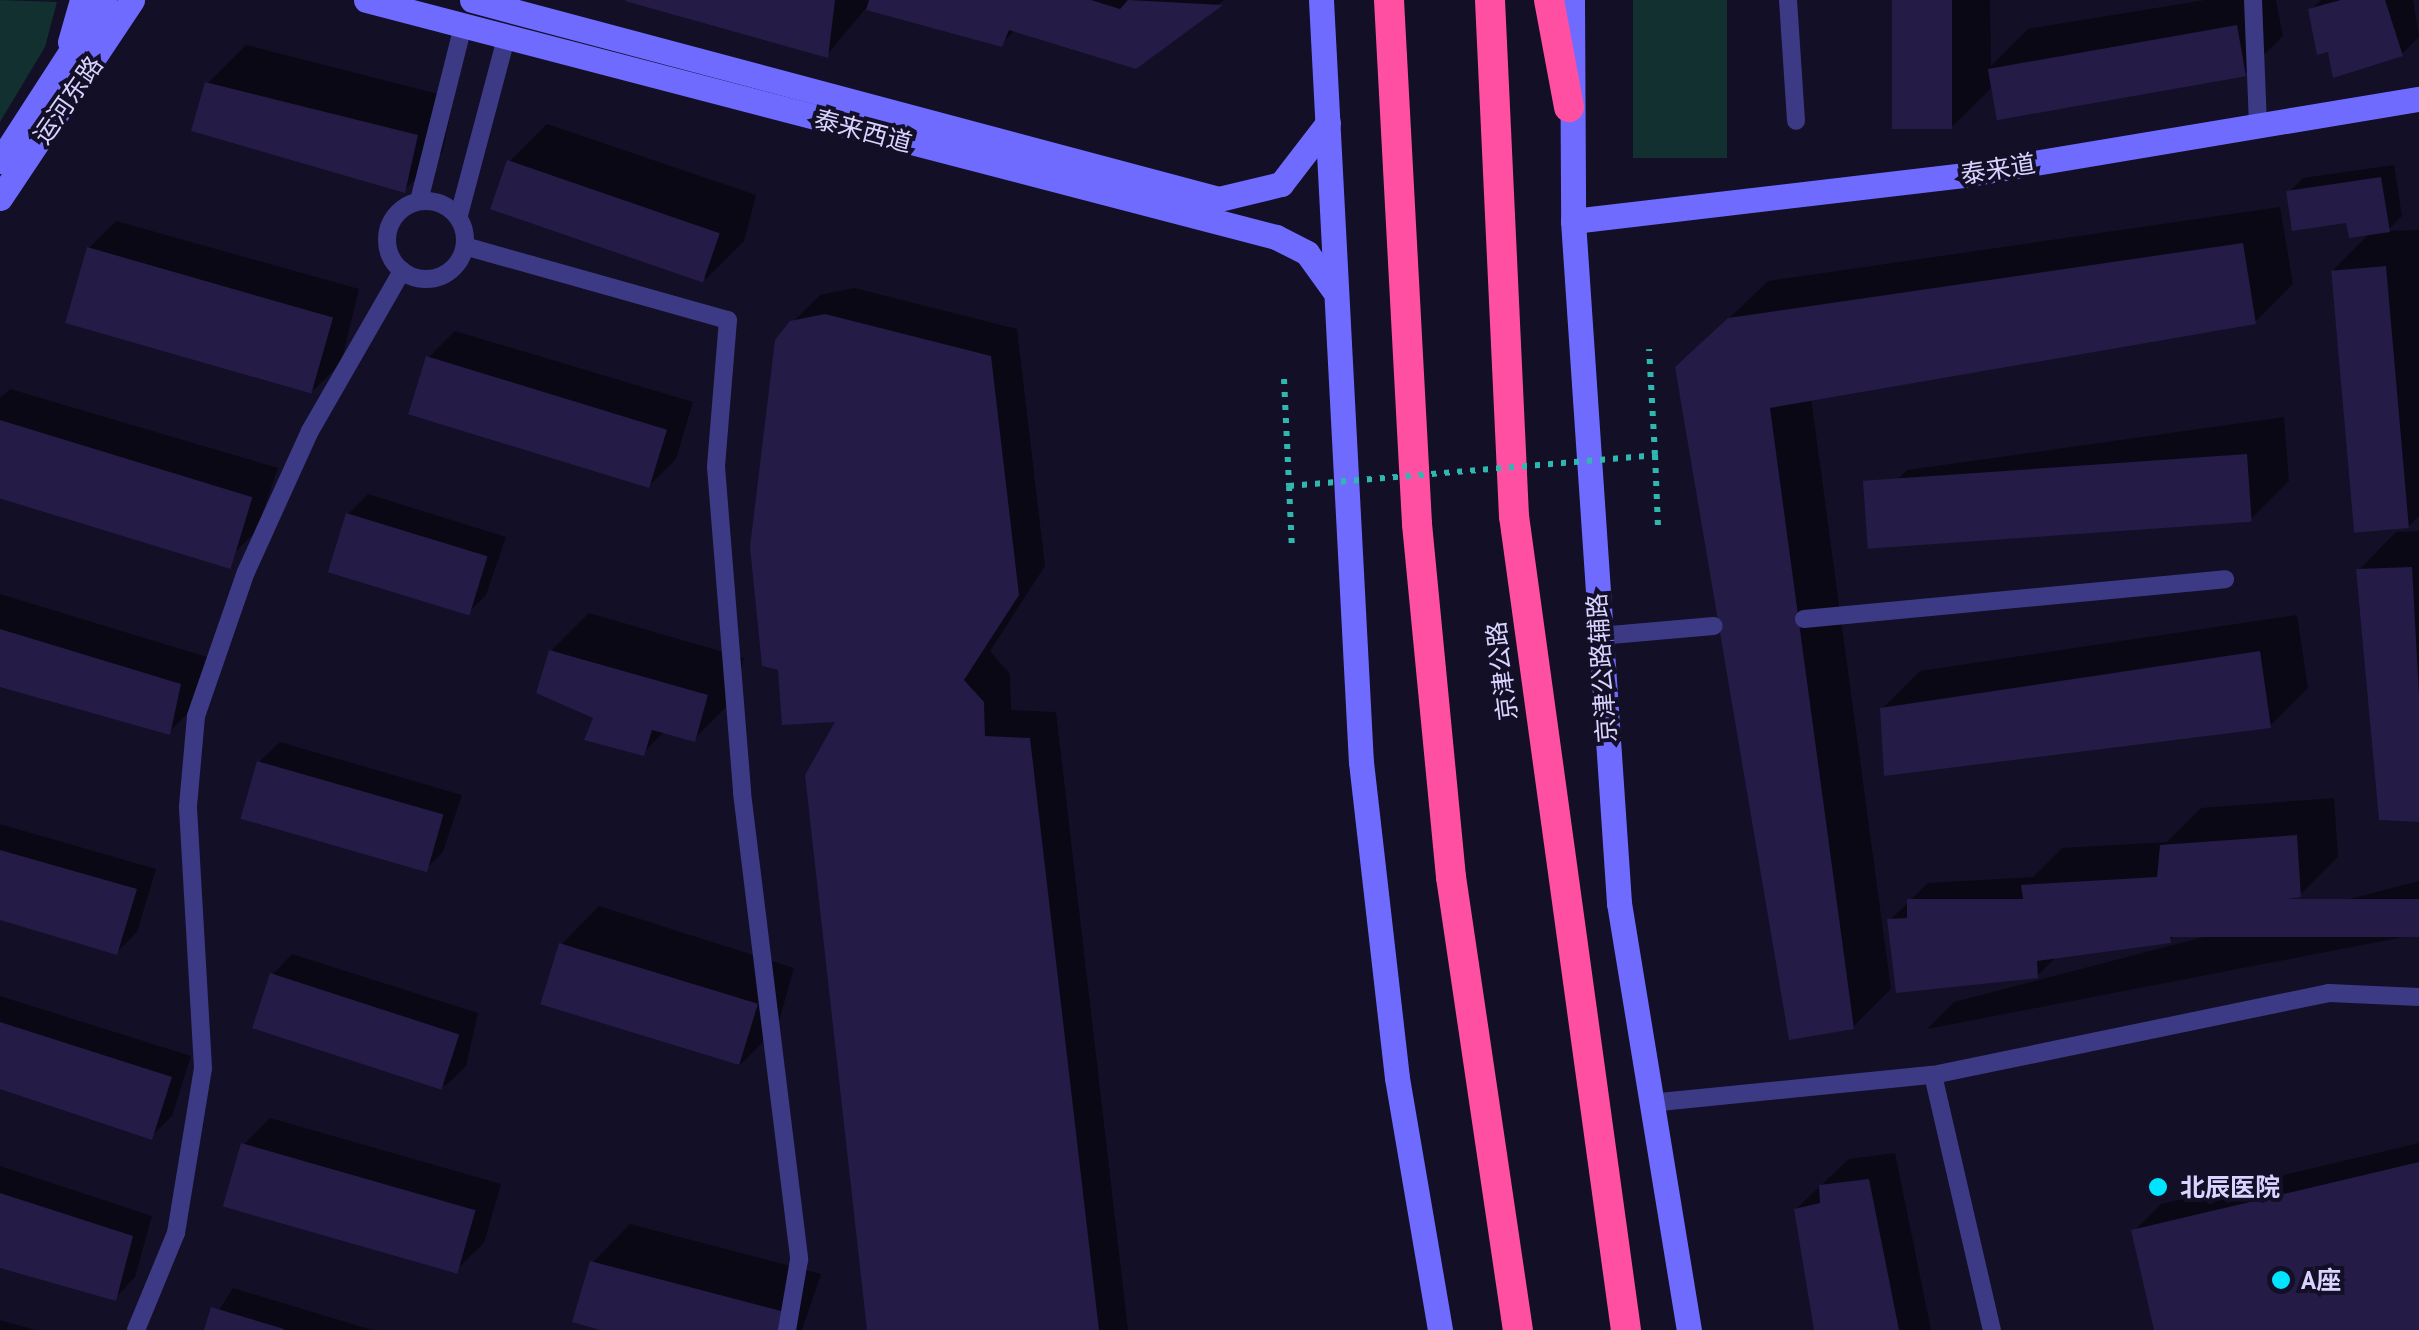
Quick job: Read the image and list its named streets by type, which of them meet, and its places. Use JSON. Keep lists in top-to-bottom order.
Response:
{
  "streets": {
    "highway": ["京津公路"],
    "street": [
      "运河东路",
      "泰来西道",
      "泰来道",
      "京津公路辅路"
    ]
  },
  "crossings": [
    ["泰来道", "京津公路辅路"]
  ],
  "places": ["北辰医院", "A座"]
}
